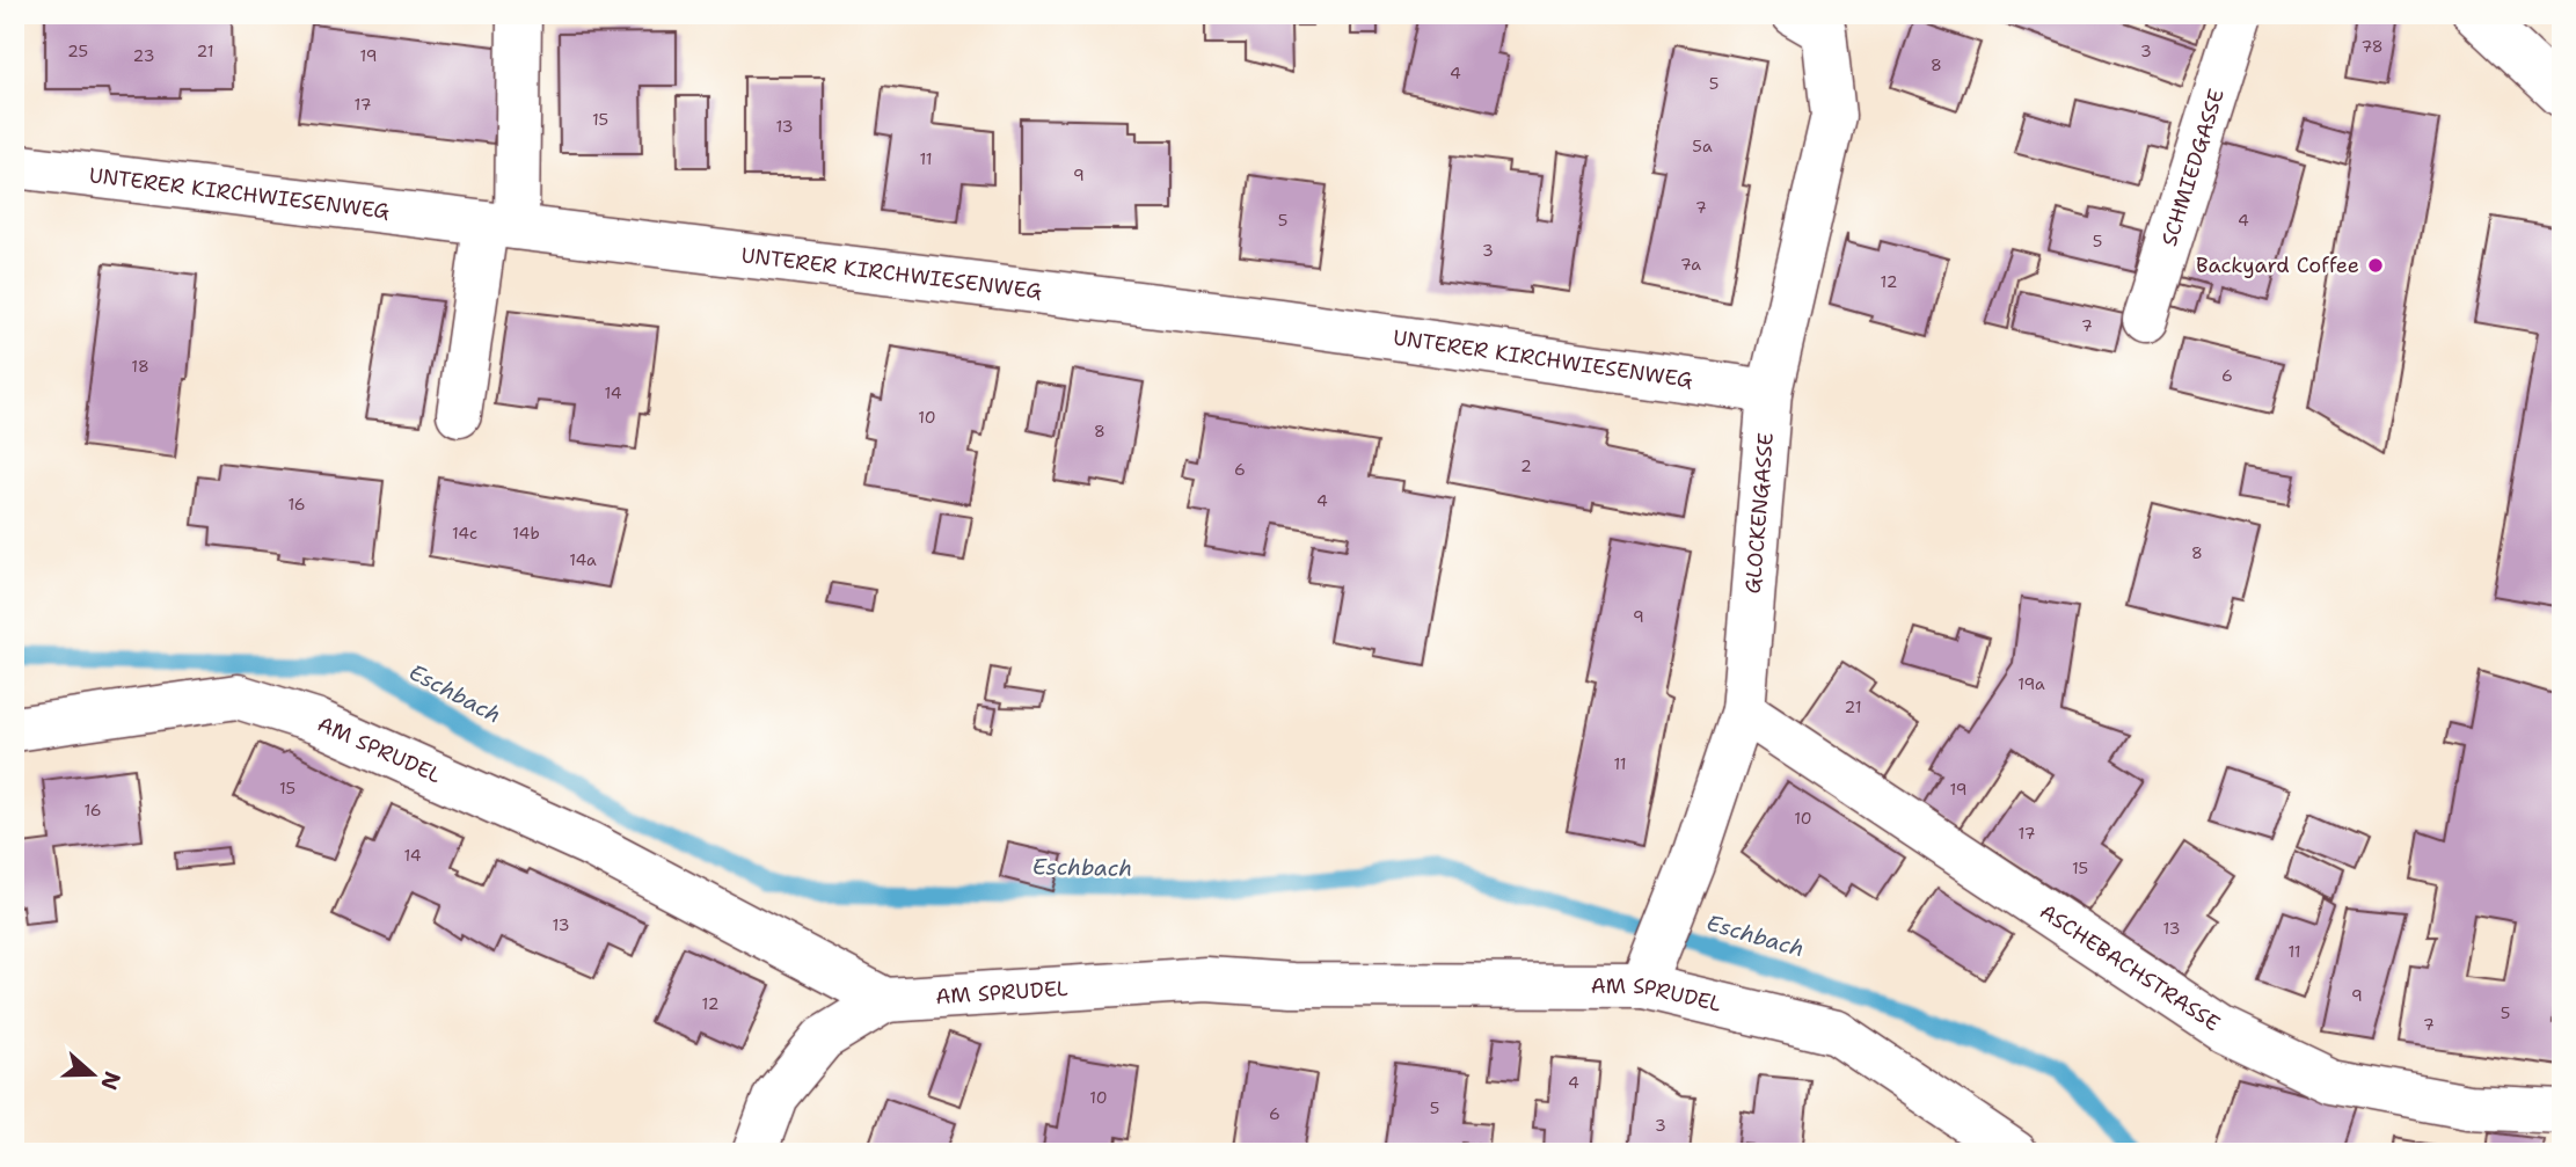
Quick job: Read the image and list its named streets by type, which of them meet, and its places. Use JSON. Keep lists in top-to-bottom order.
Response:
{
  "streets": {
    "street": [
      "SCHMIEDGASSE",
      "UNTERER KIRCHWIESENWEG",
      "GLOCKENGASSE",
      "AM SPRUDEL",
      "ASCHEBACHSTRASSE"
    ]
  },
  "crossings": [
    ["UNTERER KIRCHWIESENWEG", "GLOCKENGASSE"],
    ["GLOCKENGASSE", "AM SPRUDEL"],
    ["GLOCKENGASSE", "ASCHEBACHSTRASSE"]
  ],
  "water": ["Eschbach"],
  "places": ["Backyard Coffee"],
  "house_numbers": [
    "78",
    "25",
    "21",
    "3",
    "23",
    "19",
    "8",
    "4",
    "5",
    "17",
    "15",
    "13",
    "5a",
    "11",
    "9",
    "7",
    "5",
    "4",
    "5",
    "3",
    "7a",
    "12",
    "7",
    "18",
    "6",
    "14",
    "10",
    "8",
    "2",
    "6",
    "4",
    "16",
    "14c",
    "14b",
    "8",
    "14a",
    "9",
    "19a",
    "21",
    "11",
    "15",
    "19",
    "16",
    "10",
    "17",
    "14",
    "15",
    "13",
    "13",
    "11",
    "9",
    "12",
    "5",
    "7",
    "4",
    "10",
    "5",
    "6",
    "3"
  ],
  "north": "right"
}
